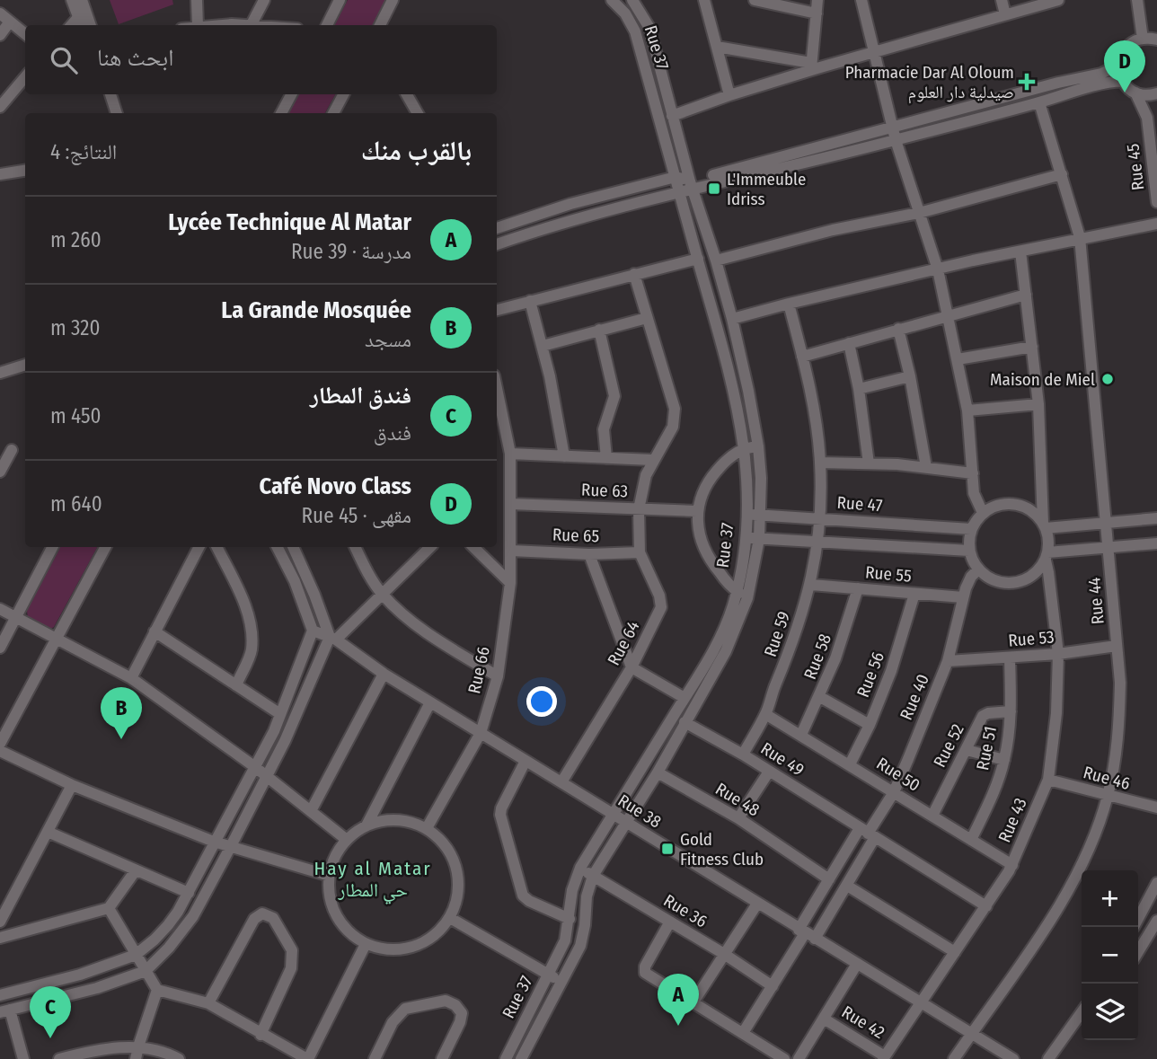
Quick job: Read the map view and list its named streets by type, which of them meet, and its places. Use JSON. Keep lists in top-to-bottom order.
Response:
{
  "streets": {
    "street": [
      "Rue 37",
      "Rue 45",
      "Rue 63",
      "Rue 47",
      "Rue 65",
      "Rue 55",
      "Rue 44",
      "Rue 59",
      "Rue 53",
      "Rue 64",
      "Rue 58",
      "Rue 66",
      "Rue 56",
      "Rue 40",
      "Rue 52",
      "Rue 51",
      "Rue 49",
      "Rue 50",
      "Rue 46",
      "Rue 48",
      "Rue 38",
      "Rue 43",
      "Rue 36",
      "Rue 42"
    ]
  },
  "crossings": [
    ["Rue 37", "Rue 47"],
    ["Rue 37", "Rue 49"],
    ["Rue 37", "Rue 48"],
    ["Rue 37", "Rue 38"],
    ["Rue 37", "Rue 36"],
    ["Rue 63", "Rue 64"],
    ["Rue 63", "Rue 66"],
    ["Rue 47", "Rue 59"],
    ["Rue 47", "Rue 40"],
    ["Rue 47", "Rue 43"],
    ["Rue 65", "Rue 64"],
    ["Rue 65", "Rue 66"],
    ["Rue 55", "Rue 59"],
    ["Rue 55", "Rue 58"],
    ["Rue 55", "Rue 56"],
    ["Rue 55", "Rue 40"],
    ["Rue 44", "Rue 53"],
    ["Rue 44", "Rue 46"],
    ["Rue 44", "Rue 38"],
    ["Rue 59", "Rue 49"],
    ["Rue 59", "Rue 50"],
    ["Rue 53", "Rue 40"],
    ["Rue 53", "Rue 51"],
    ["Rue 53", "Rue 43"],
    ["Rue 64", "Rue 38"],
    ["Rue 58", "Rue 50"],
    ["Rue 66", "Rue 38"],
    ["Rue 56", "Rue 50"],
    ["Rue 40", "Rue 49"],
    ["Rue 40", "Rue 50"],
    ["Rue 40", "Rue 48"],
    ["Rue 40", "Rue 38"],
    ["Rue 40", "Rue 43"],
    ["Rue 40", "Rue 36"],
    ["Rue 52", "Rue 51"],
    ["Rue 52", "Rue 50"],
    ["Rue 51", "Rue 50"],
    ["Rue 49", "Rue 43"],
    ["Rue 50", "Rue 43"],
    ["Rue 46", "Rue 43"],
    ["Rue 38", "Rue 43"],
    ["Rue 43", "Rue 42"]
  ],
  "districts": ["Hay al Matar حي المطار"],
  "places": {
    "health": ["Pharmacie Dar Al Oloum صيدلية دار العلوم"],
    "transit": ["L'Immeuble Idriss", "Gold Fitness Club"],
    "other": ["Maison de Miel"]
  },
  "page": {
    "search": "ابحث هنا",
    "pins": [
      "D",
      "B",
      "A",
      "C"
    ],
    "heading": ["بالقرب منك", "النتائج: 4"],
    "list": [
      {
        "mark": "A",
        "name": "Lycée Technique Al Matar",
        "note": "مدرسة · Rue 39",
        "value": "260 m"
      },
      {
        "mark": "B",
        "name": "La Grande Mosquée",
        "note": "مسجد",
        "value": "320 m"
      },
      {
        "mark": "C",
        "name": "فندق المطار",
        "note": "فندق",
        "value": "450 m"
      },
      {
        "mark": "D",
        "name": "Café Novo Class",
        "note": "مقهى · Rue 45",
        "value": "640 m"
      }
    ],
    "map_buttons": ["+", "−"]
  }
}
